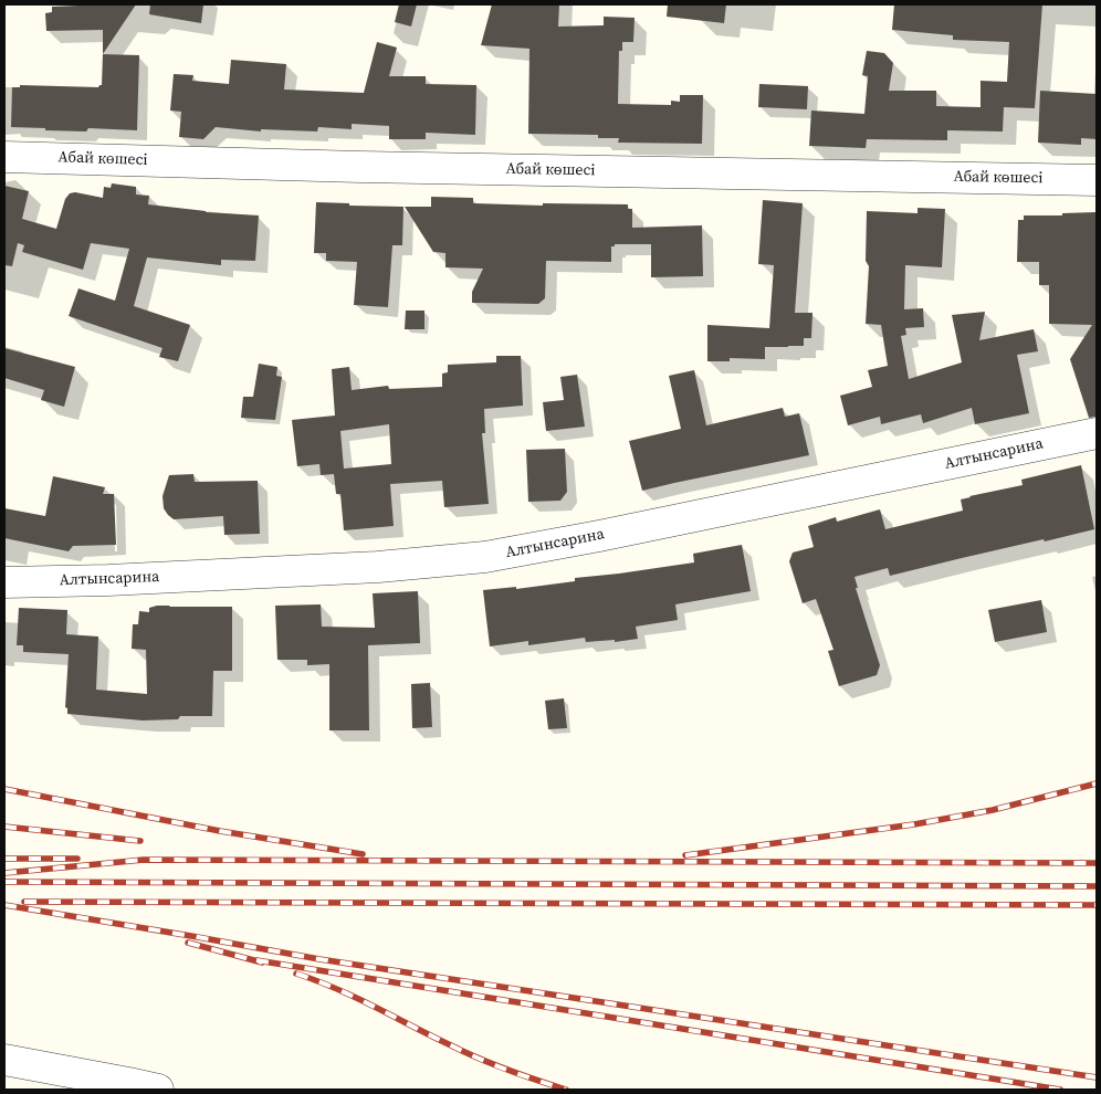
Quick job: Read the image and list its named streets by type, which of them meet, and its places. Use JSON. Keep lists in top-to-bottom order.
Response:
{
  "streets": {
    "street": ["Абай көшесі", "Алтынсарина"]
  }
}
